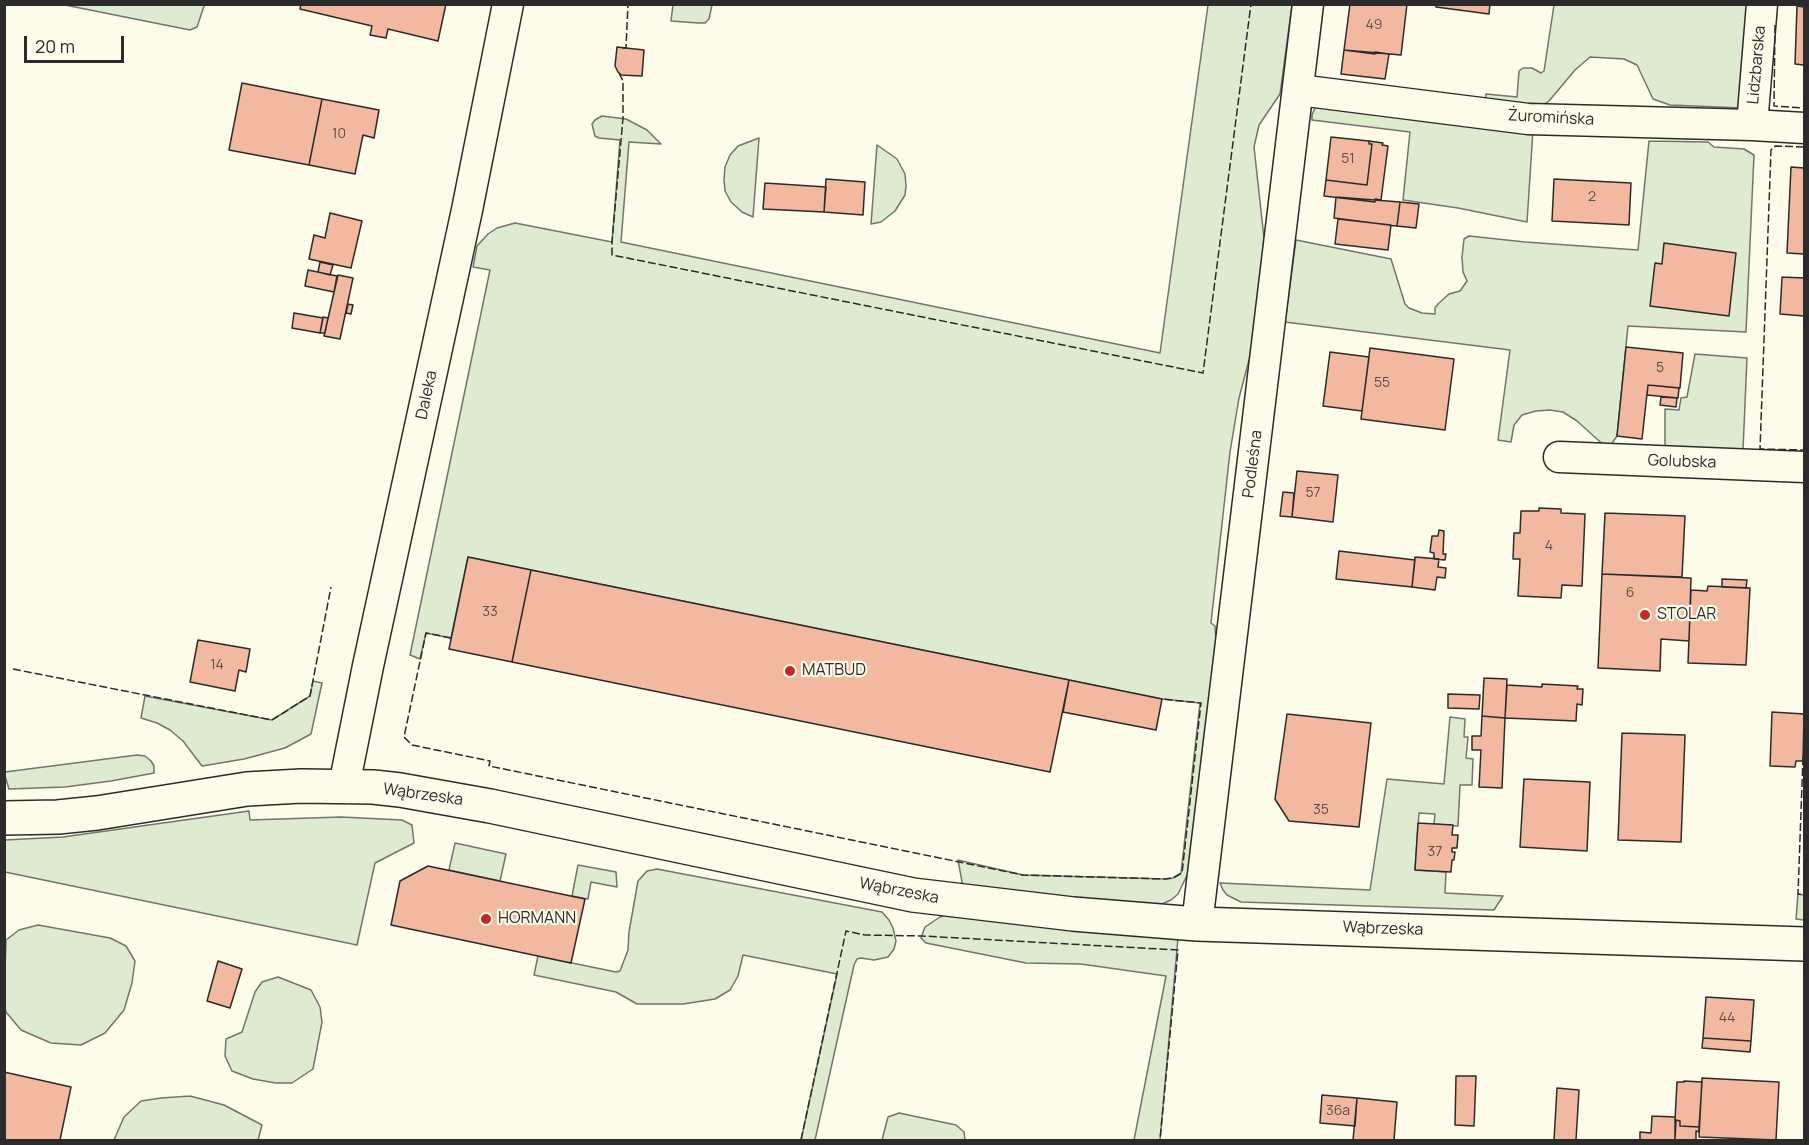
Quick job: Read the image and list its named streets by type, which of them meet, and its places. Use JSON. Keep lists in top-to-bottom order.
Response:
{
  "streets": {
    "street": [
      "Lidzbarska",
      "Żuromińska",
      "Daleka",
      "Golubska",
      "Podleśna",
      "Wąbrzeska"
    ]
  },
  "crossings": [
    ["Lidzbarska", "Żuromińska"],
    ["Żuromińska", "Podleśna"],
    ["Daleka", "Wąbrzeska"],
    ["Podleśna", "Wąbrzeska"]
  ],
  "places": ["STOLAR", "MATBUD", "HORMANN"],
  "house_numbers": [
    "49",
    "10",
    "51",
    "2",
    "5",
    "55",
    "57",
    "4",
    "6",
    "33",
    "14",
    "35",
    "37",
    "44",
    "36a"
  ],
  "scale_bar": "20 m"
}
